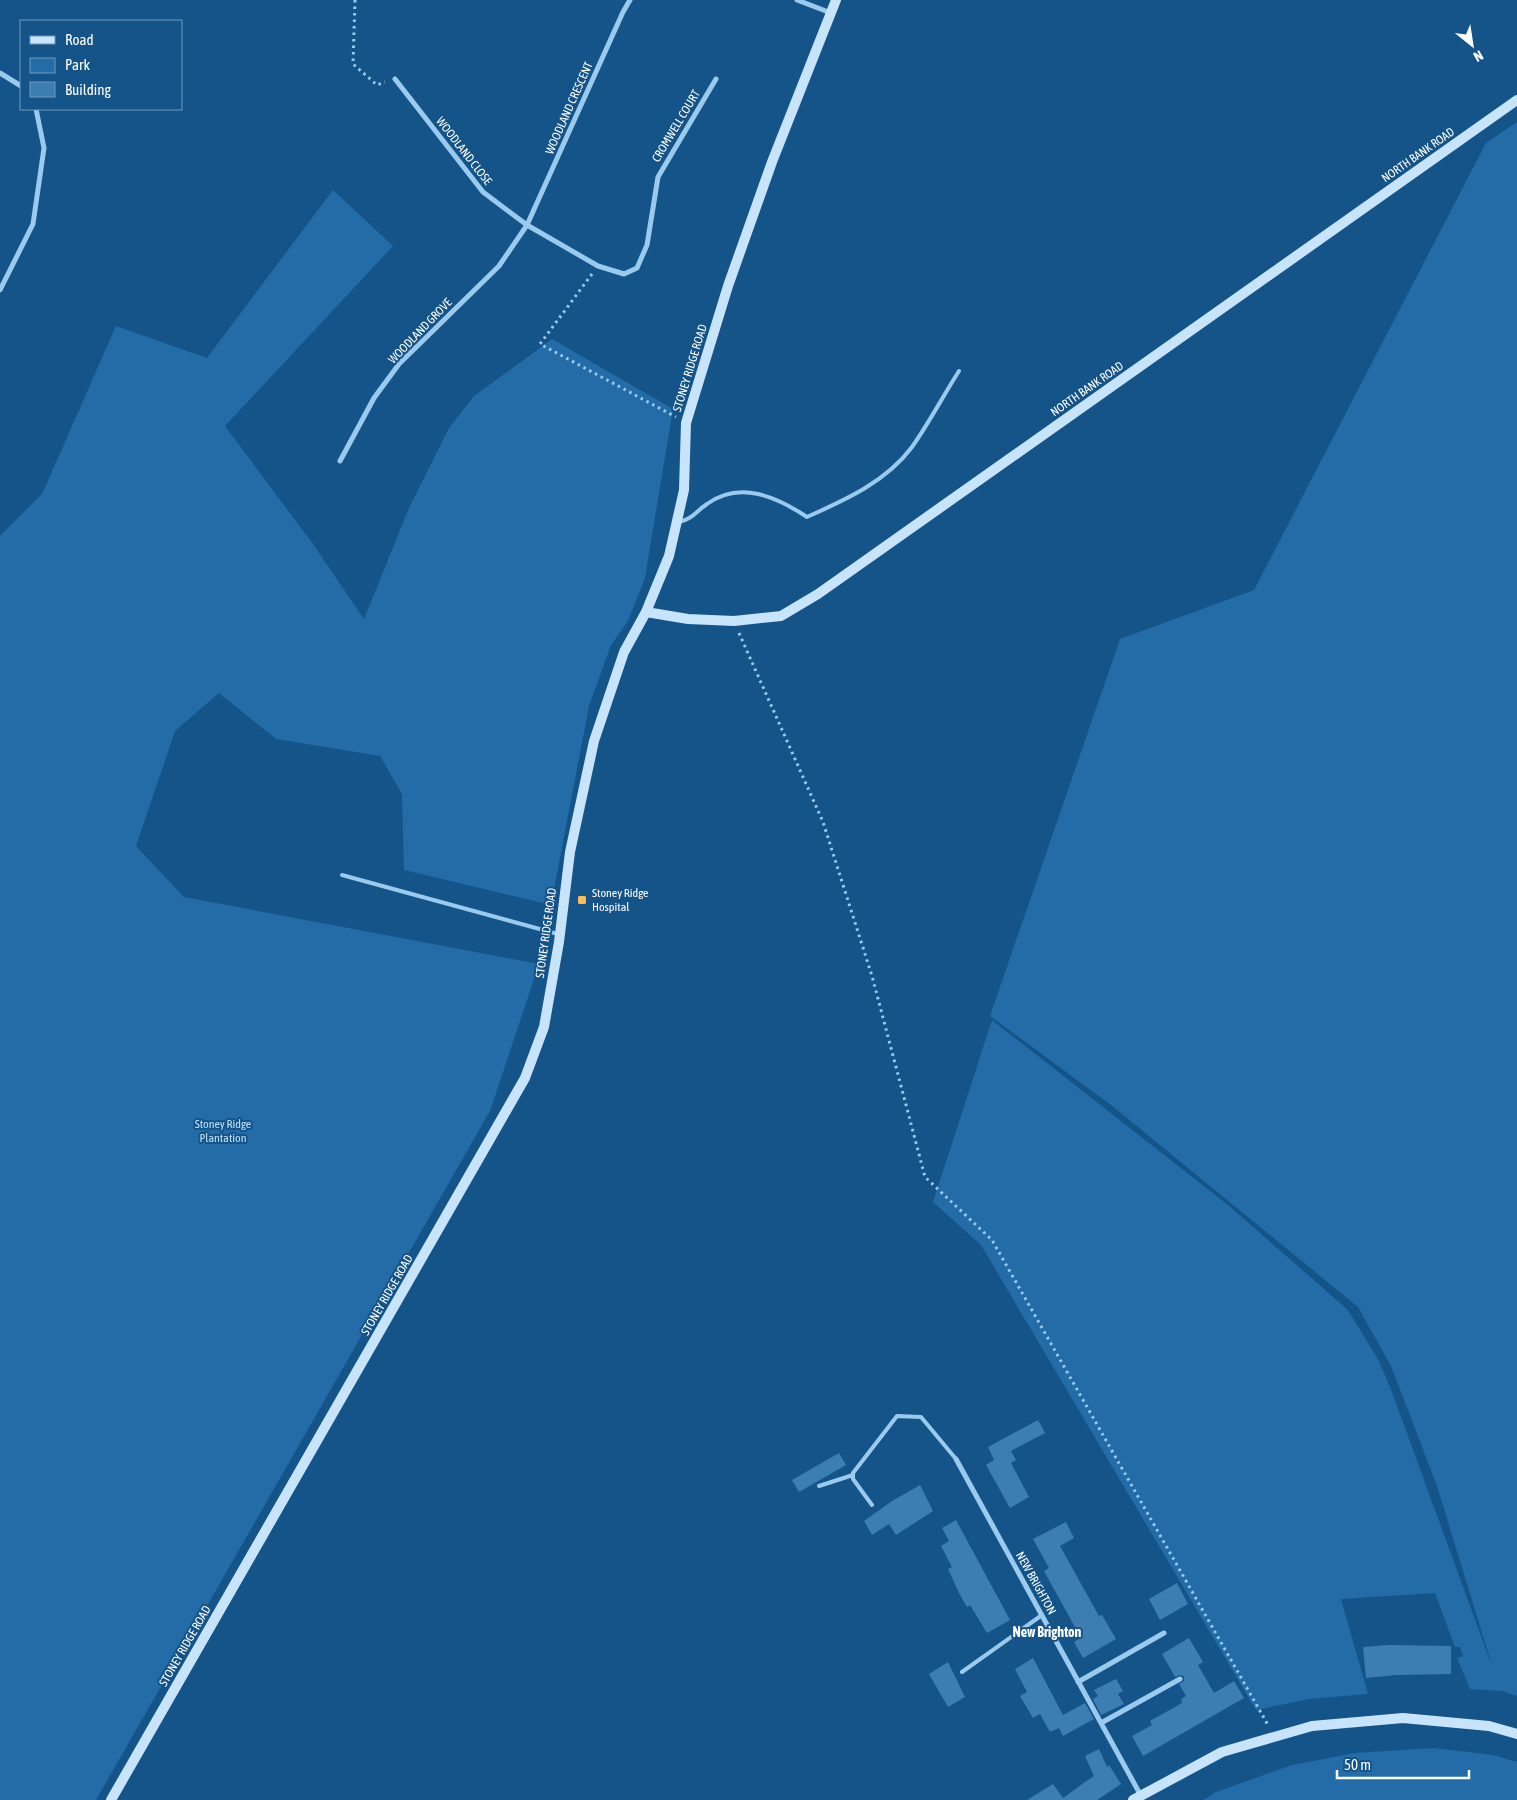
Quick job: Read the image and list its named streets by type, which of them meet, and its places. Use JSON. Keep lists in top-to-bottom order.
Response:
{
  "streets": {
    "street": [
      "WOODLAND CRESCENT",
      "CROMWELL COURT",
      "WOODLAND CLOSE",
      "NORTH BANK ROAD",
      "WOODLAND GROVE",
      "STONEY RIDGE ROAD",
      "NEW BRIGHTON"
    ]
  },
  "crossings": [
    ["WOODLAND CRESCENT", "CROMWELL COURT"],
    ["WOODLAND CRESCENT", "WOODLAND CLOSE"],
    ["WOODLAND CRESCENT", "WOODLAND GROVE"],
    ["CROMWELL COURT", "WOODLAND CLOSE"],
    ["CROMWELL COURT", "WOODLAND GROVE"],
    ["WOODLAND CLOSE", "WOODLAND GROVE"],
    ["NORTH BANK ROAD", "STONEY RIDGE ROAD"]
  ],
  "districts": ["New Brighton"],
  "parks": ["Stoney Ridge Plantation"],
  "places": {
    "transit": ["Stoney Ridge Hospital"]
  },
  "legend": ["Road", "Park", "Building"],
  "scale_bar": "50 m",
  "north": "bottom right"
}
